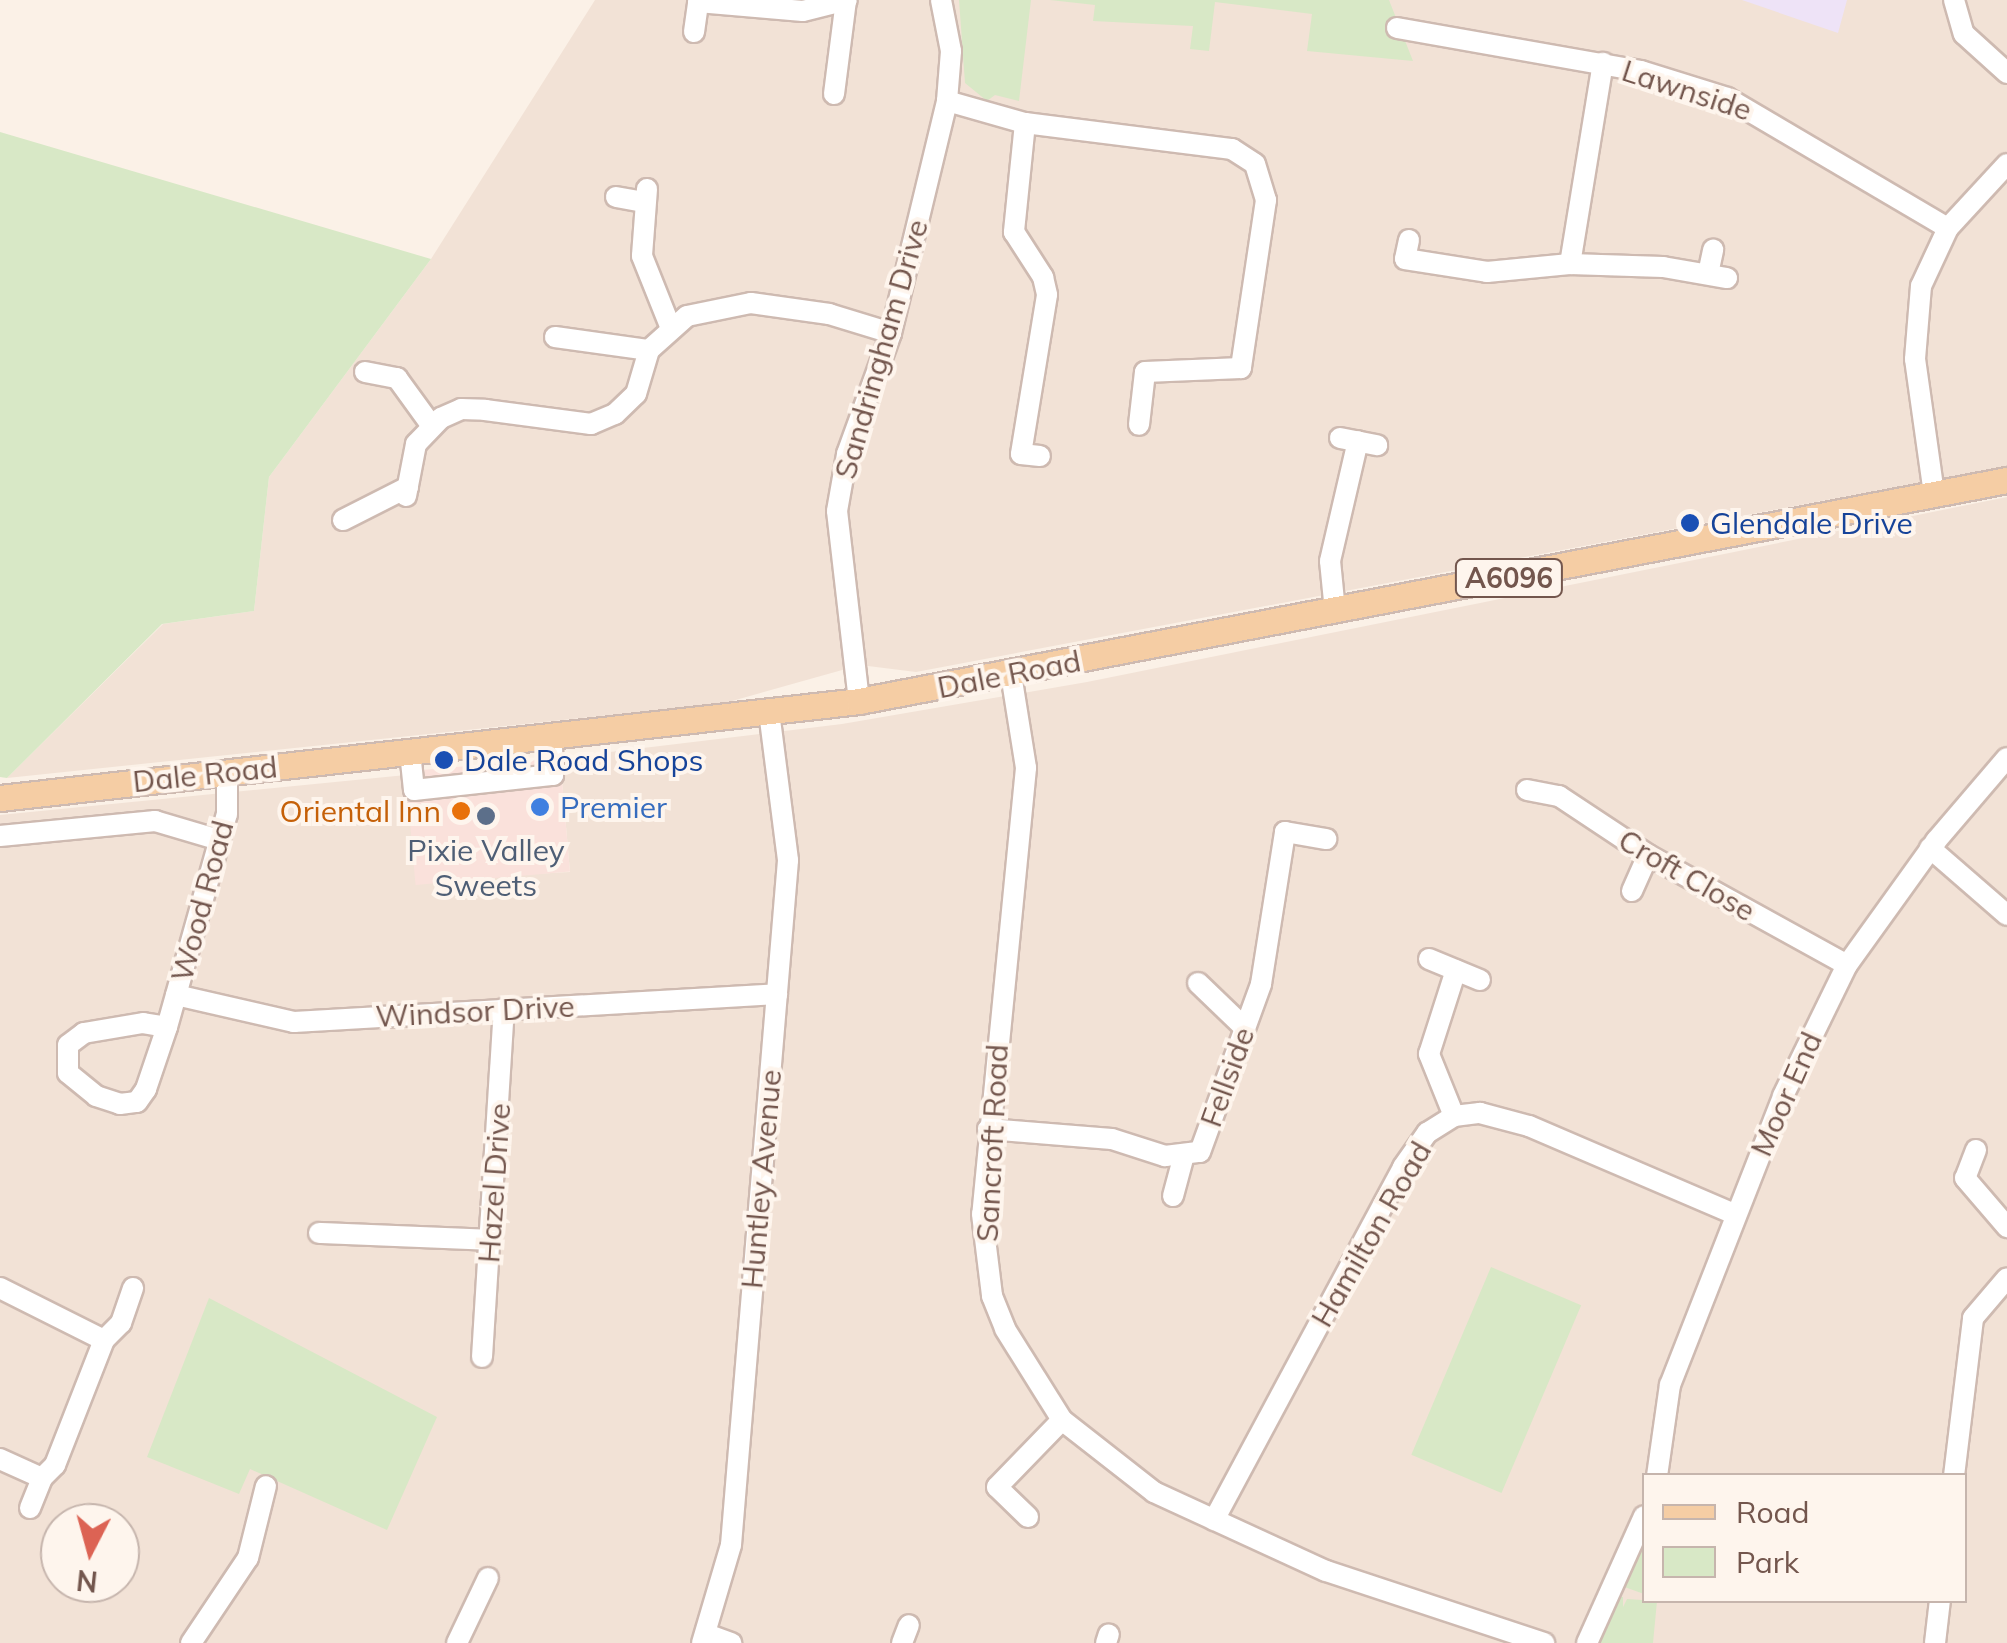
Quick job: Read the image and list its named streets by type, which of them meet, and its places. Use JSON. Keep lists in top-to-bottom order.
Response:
{
  "streets": {
    "main road": ["A6096", "Dale Road"],
    "street": [
      "Lawnside",
      "Sandringham Drive",
      "Croft Close",
      "Wood Road",
      "Windsor Drive",
      "Fellside",
      "Moor End",
      "Sancroft Road",
      "Huntley Avenue",
      "Hazel Drive",
      "Hamilton Road"
    ]
  },
  "crossings": [
    ["Sandringham Drive", "Dale Road"],
    ["Dale Road", "Wood Road"],
    ["Dale Road", "Sancroft Road"],
    ["Dale Road", "Huntley Avenue"],
    ["Croft Close", "Moor End"],
    ["Wood Road", "Windsor Drive"],
    ["Windsor Drive", "Huntley Avenue"],
    ["Windsor Drive", "Hazel Drive"],
    ["Fellside", "Sancroft Road"],
    ["Moor End", "Hamilton Road"],
    ["Sancroft Road", "Hamilton Road"]
  ],
  "places": [
    "Glendale Drive",
    "Dale Road Shops",
    "Premier",
    "Oriental Inn",
    "Pixie Valley Sweets"
  ],
  "legend": ["Road", "Park"],
  "north": "bottom"
}
